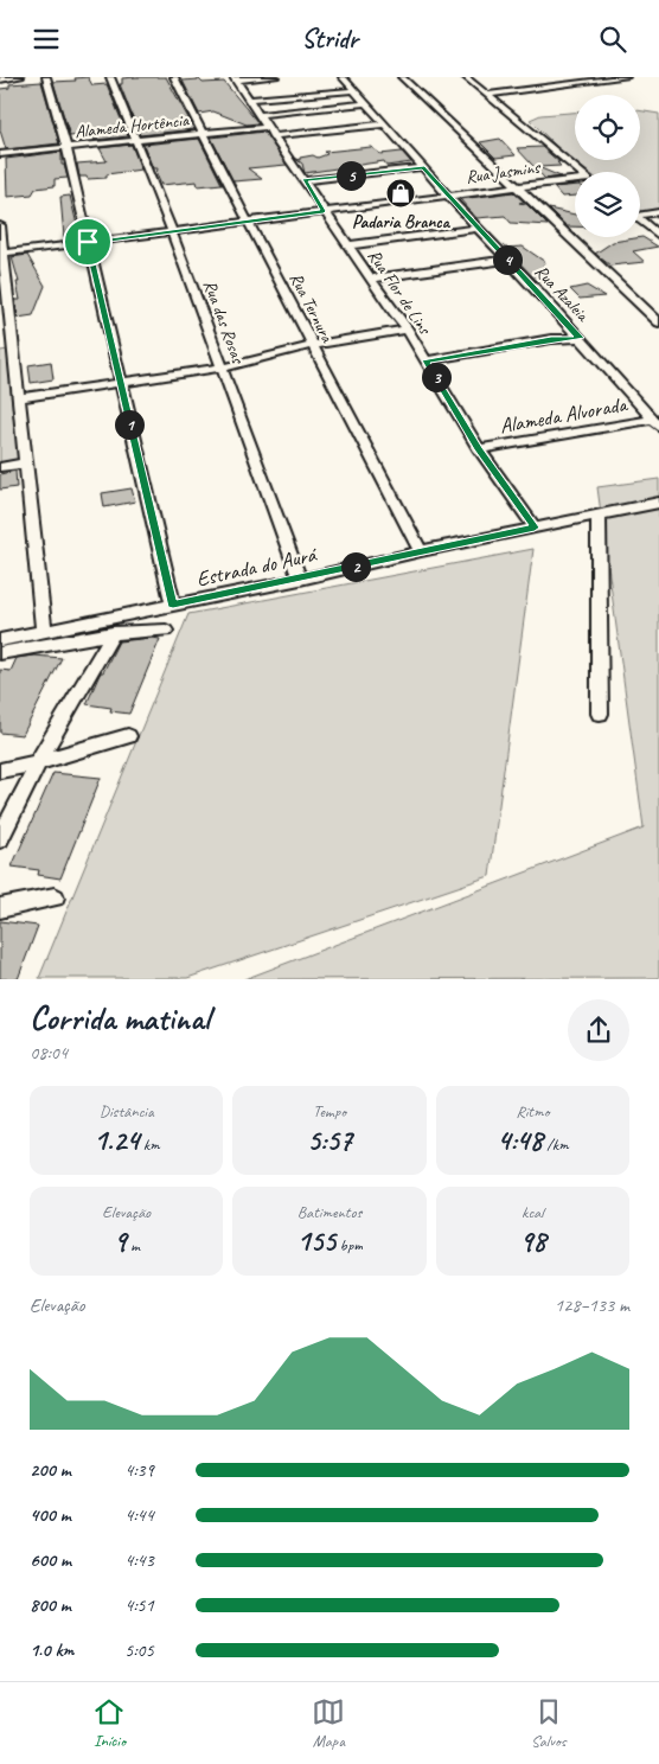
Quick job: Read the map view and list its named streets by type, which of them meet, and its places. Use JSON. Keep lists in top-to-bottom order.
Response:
{
  "streets": {
    "street": [
      "Alameda Hortência",
      "Rua Jasmins",
      "Rua Flor de Lins",
      "Rua Azaleia",
      "Rua Ternura",
      "Rua das Rosas",
      "Alameda Alvorada",
      "Estrada do Aurá"
    ]
  },
  "crossings": [
    ["Alameda Hortência", "Rua Flor de Lins"],
    ["Alameda Hortência", "Rua Azaleia"],
    ["Alameda Hortência", "Rua Ternura"],
    ["Alameda Hortência", "Rua das Rosas"],
    ["Rua Jasmins", "Rua Flor de Lins"],
    ["Rua Jasmins", "Rua Azaleia"],
    ["Rua Jasmins", "Rua Ternura"],
    ["Rua Jasmins", "Rua das Rosas"],
    ["Rua Flor de Lins", "Alameda Alvorada"],
    ["Rua Flor de Lins", "Estrada do Aurá"],
    ["Rua Azaleia", "Alameda Alvorada"],
    ["Rua Ternura", "Estrada do Aurá"],
    ["Rua das Rosas", "Estrada do Aurá"]
  ],
  "places": {
    "shop": ["Padaria Branca"]
  },
  "page": {
    "header": "Stridr",
    "pins": [
      "5",
      "4",
      "3",
      "1",
      "2"
    ],
    "heading": ["Corrida matinal", "08:04"],
    "stats": [
      ["Distância", "1.24 km"],
      ["Tempo", "5:57"],
      ["Ritmo", "4:48 /km"],
      ["Elevação", "9 m"],
      ["Batimentos", "155 bpm"],
      ["kcal", "98"]
    ],
    "chart": ["Elevação", "128–133 m"],
    "list": [
      {
        "name": "200 m",
        "note": "4:39"
      },
      {
        "name": "400 m",
        "note": "4:44"
      },
      {
        "name": "600 m",
        "note": "4:43"
      },
      {
        "name": "800 m",
        "note": "4:51"
      },
      {
        "name": "1.0 km",
        "note": "5:05"
      }
    ],
    "tabs": ["Início", "Mapa", "Salvos"]
  }
}
